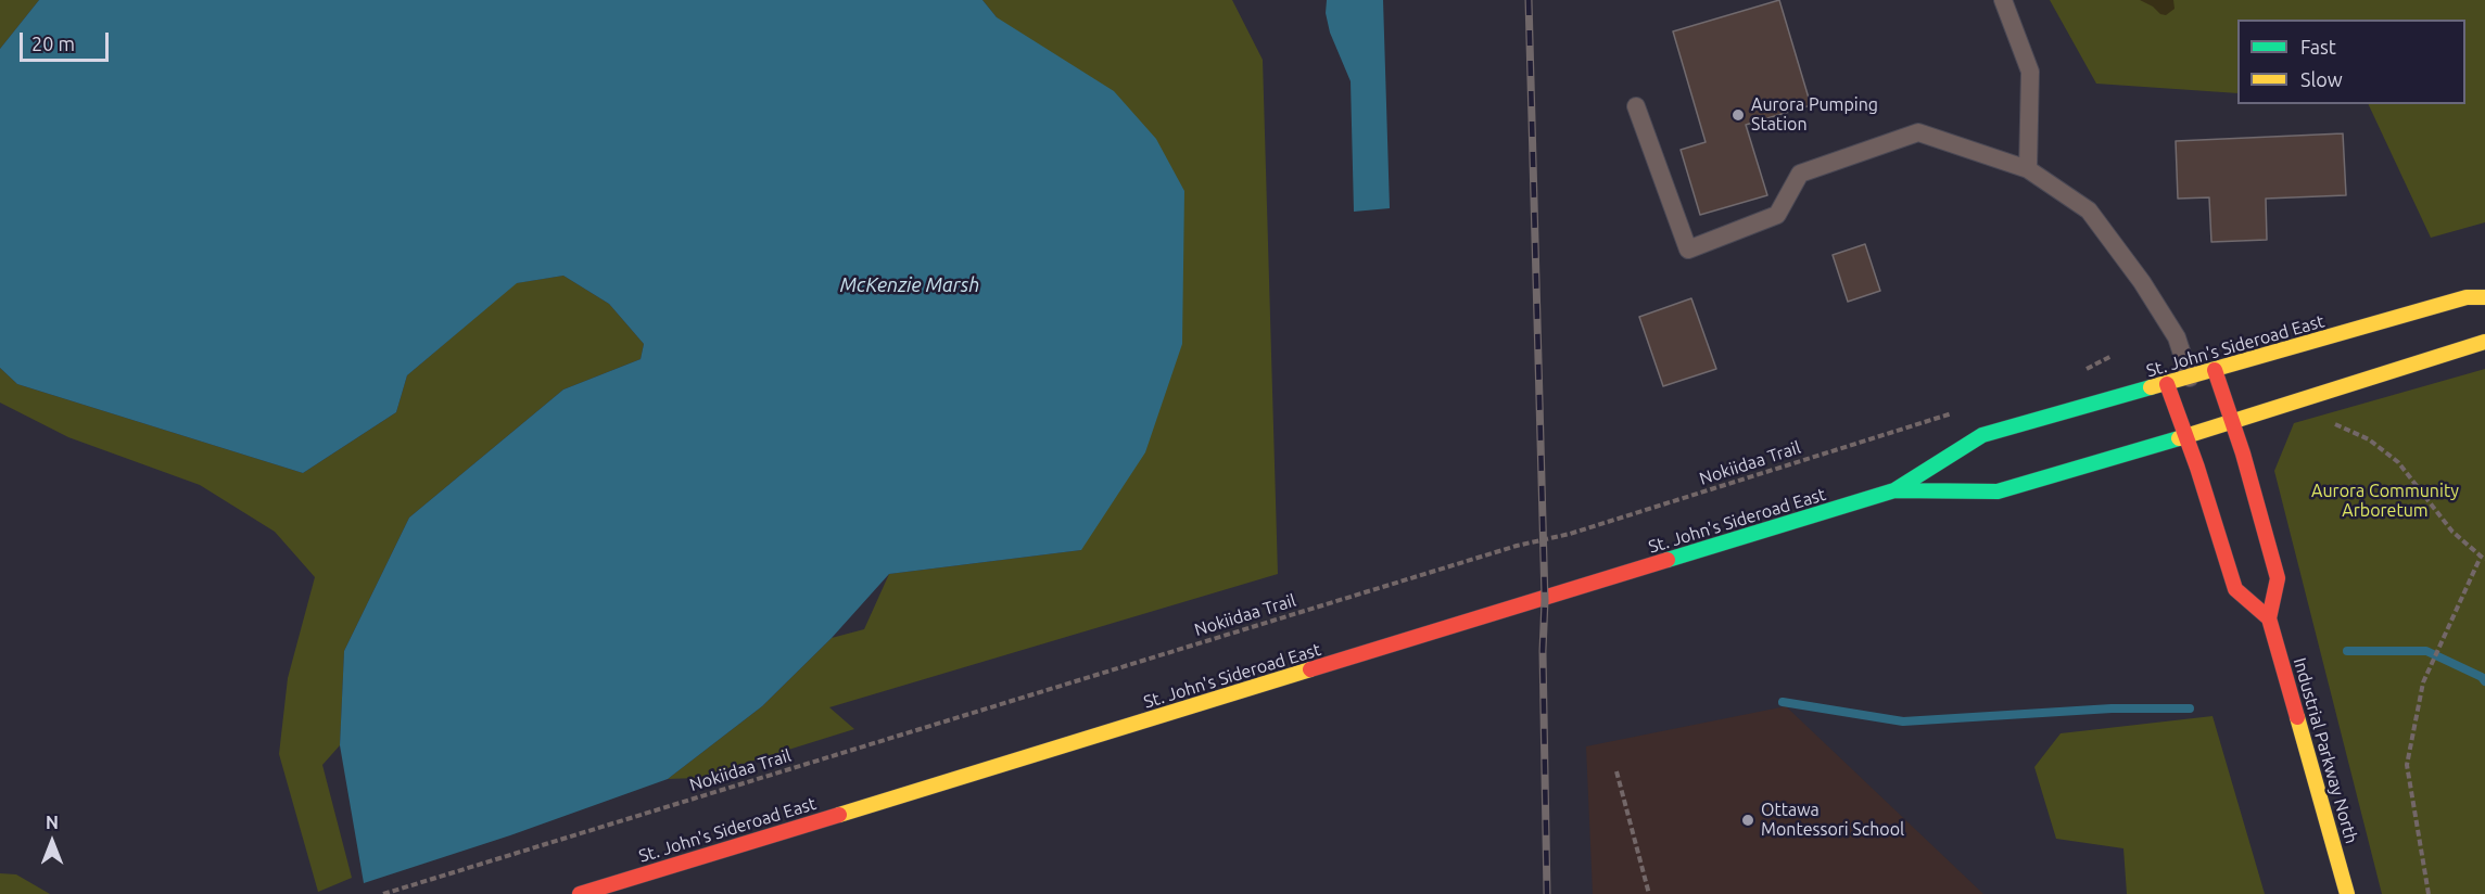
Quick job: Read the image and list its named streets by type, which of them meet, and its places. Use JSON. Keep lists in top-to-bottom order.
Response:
{
  "streets": {
    "main road": ["St. John's Sideroad East", "Industrial Parkway North"],
    "path": ["Nokiidaa Trail"]
  },
  "crossings": [
    ["St. John's Sideroad East", "Industrial Parkway North"]
  ],
  "water": ["McKenzie Marsh"],
  "parks": ["Aurora Community Arboretum"],
  "places": ["Aurora Pumping Station", "Ottawa Montessori School"],
  "legend": ["Fast", "Slow"],
  "scale_bar": "20 m",
  "north": "top"
}
